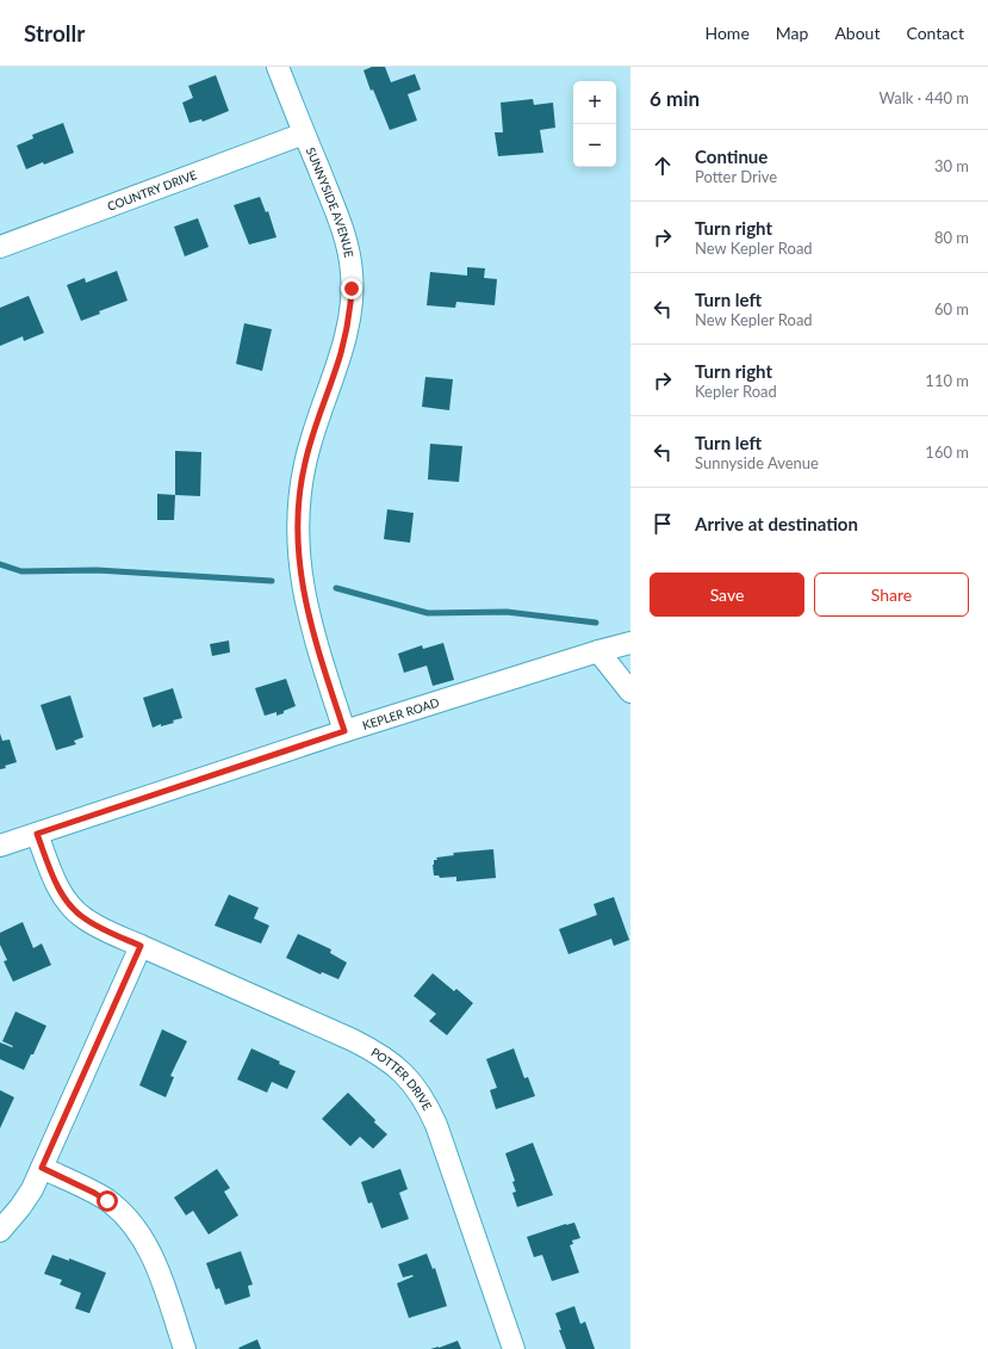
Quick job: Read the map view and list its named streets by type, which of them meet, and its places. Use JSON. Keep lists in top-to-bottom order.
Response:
{
  "streets": {
    "street": [
      "COUNTRY DRIVE",
      "SUNNYSIDE AVENUE",
      "KEPLER ROAD",
      "POTTER DRIVE"
    ]
  },
  "crossings": [
    ["COUNTRY DRIVE", "SUNNYSIDE AVENUE"],
    ["SUNNYSIDE AVENUE", "KEPLER ROAD"],
    ["KEPLER ROAD", "POTTER DRIVE"]
  ],
  "page": {
    "header": "Strollr",
    "nav": [
      "Home",
      "Map",
      "About",
      "Contact"
    ],
    "heading": ["6 min", "Walk · 440 m"],
    "map_buttons": ["+", "−"],
    "list": [
      ["Continue", "Potter Drive", "30 m"],
      ["Turn right", "New Kepler Road", "80 m"],
      ["Turn left", "New Kepler Road", "60 m"],
      ["Turn right", "Kepler Road", "110 m"],
      ["Turn left", "Sunnyside Avenue", "160 m"],
      "Arrive at destination"
    ],
    "buttons": ["Save", "Share"]
  }
}
